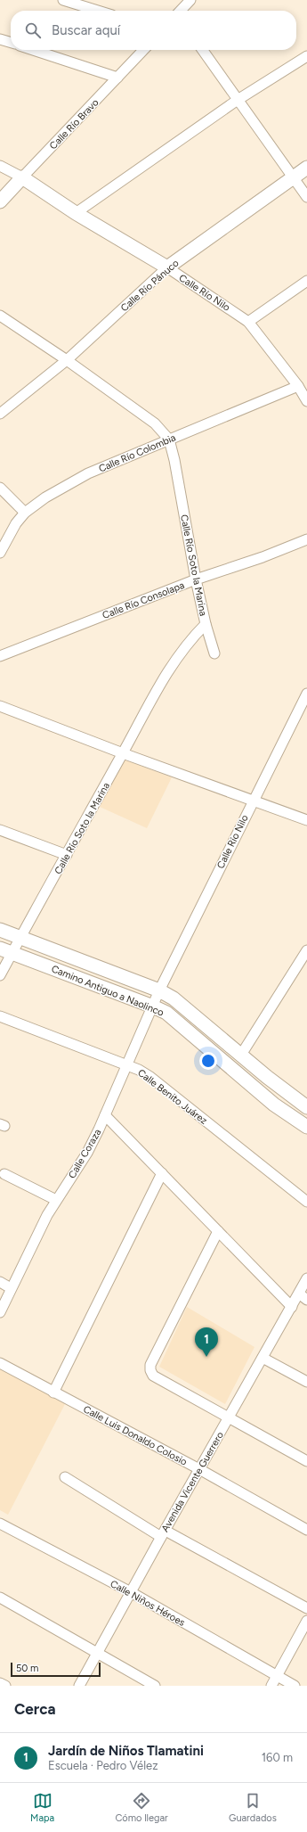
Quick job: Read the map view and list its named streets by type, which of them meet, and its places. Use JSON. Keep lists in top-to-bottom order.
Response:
{
  "streets": {
    "main road": [
      "Calle Río Bravo",
      "Calle Río Pánuco",
      "Calle Río Nilo",
      "Camino Antiguo a Naolinco"
    ],
    "street": [
      "Calle Río Colombia",
      "Calle Río Soto la Marina",
      "Calle Río Consolapa",
      "Calle Benito Juárez",
      "Calle Coraza",
      "Calle Luis Donaldo Colosio",
      "Avenida Vicente Guerrero",
      "Calle Niños Héroes"
    ]
  },
  "crossings": [
    ["Calle Río Bravo", "Calle Río Nilo"],
    ["Calle Río Pánuco", "Calle Río Nilo"],
    ["Calle Río Pánuco", "Calle Río Soto la Marina"],
    ["Calle Río Nilo", "Calle Río Colombia"],
    ["Calle Río Nilo", "Camino Antiguo a Naolinco"],
    ["Calle Río Nilo", "Calle Coraza"],
    ["Calle Río Colombia", "Calle Río Soto la Marina"],
    ["Calle Río Soto la Marina", "Calle Río Consolapa"],
    ["Calle Río Soto la Marina", "Camino Antiguo a Naolinco"],
    ["Camino Antiguo a Naolinco", "Calle Coraza"],
    ["Calle Benito Juárez", "Calle Coraza"],
    ["Calle Luis Donaldo Colosio", "Avenida Vicente Guerrero"],
    ["Avenida Vicente Guerrero", "Calle Niños Héroes"]
  ],
  "scale_bar": "50 m",
  "page": {
    "search": "Buscar aquí",
    "pins": "1",
    "scale": "50 m",
    "heading": "Cerca",
    "list": [
      {
        "mark": "1",
        "name": "Jardín de Niños Tlamatini",
        "note": "Escuela · Pedro Vélez",
        "value": "160 m"
      }
    ],
    "nav": ["Mapa", "Cómo llegar", "Guardados"]
  }
}
